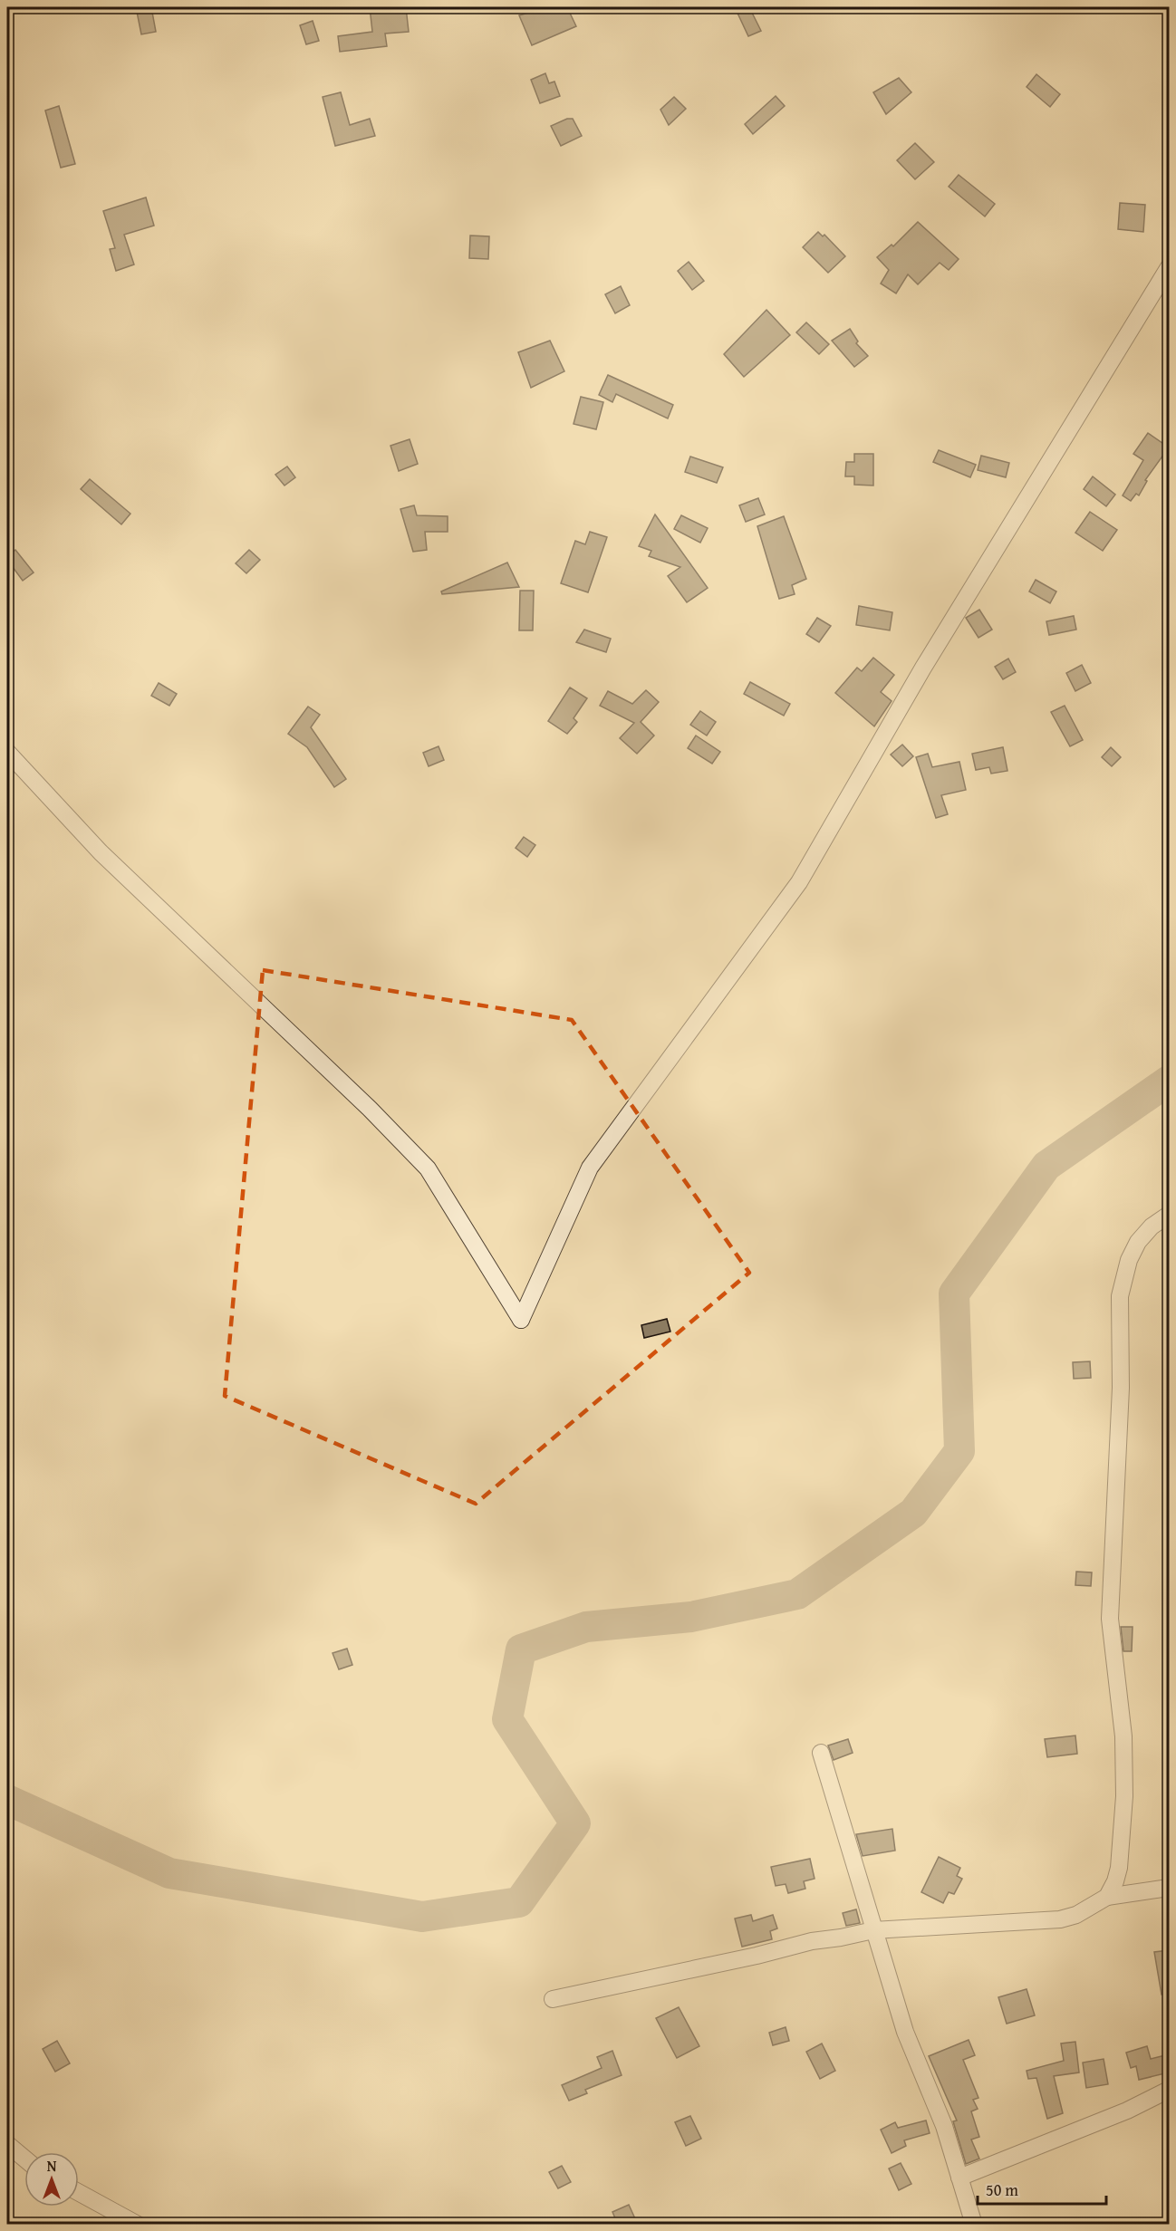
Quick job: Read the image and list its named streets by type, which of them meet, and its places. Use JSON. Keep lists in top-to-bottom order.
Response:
{
  "scale_bar": "50 m",
  "north": "top"
}
